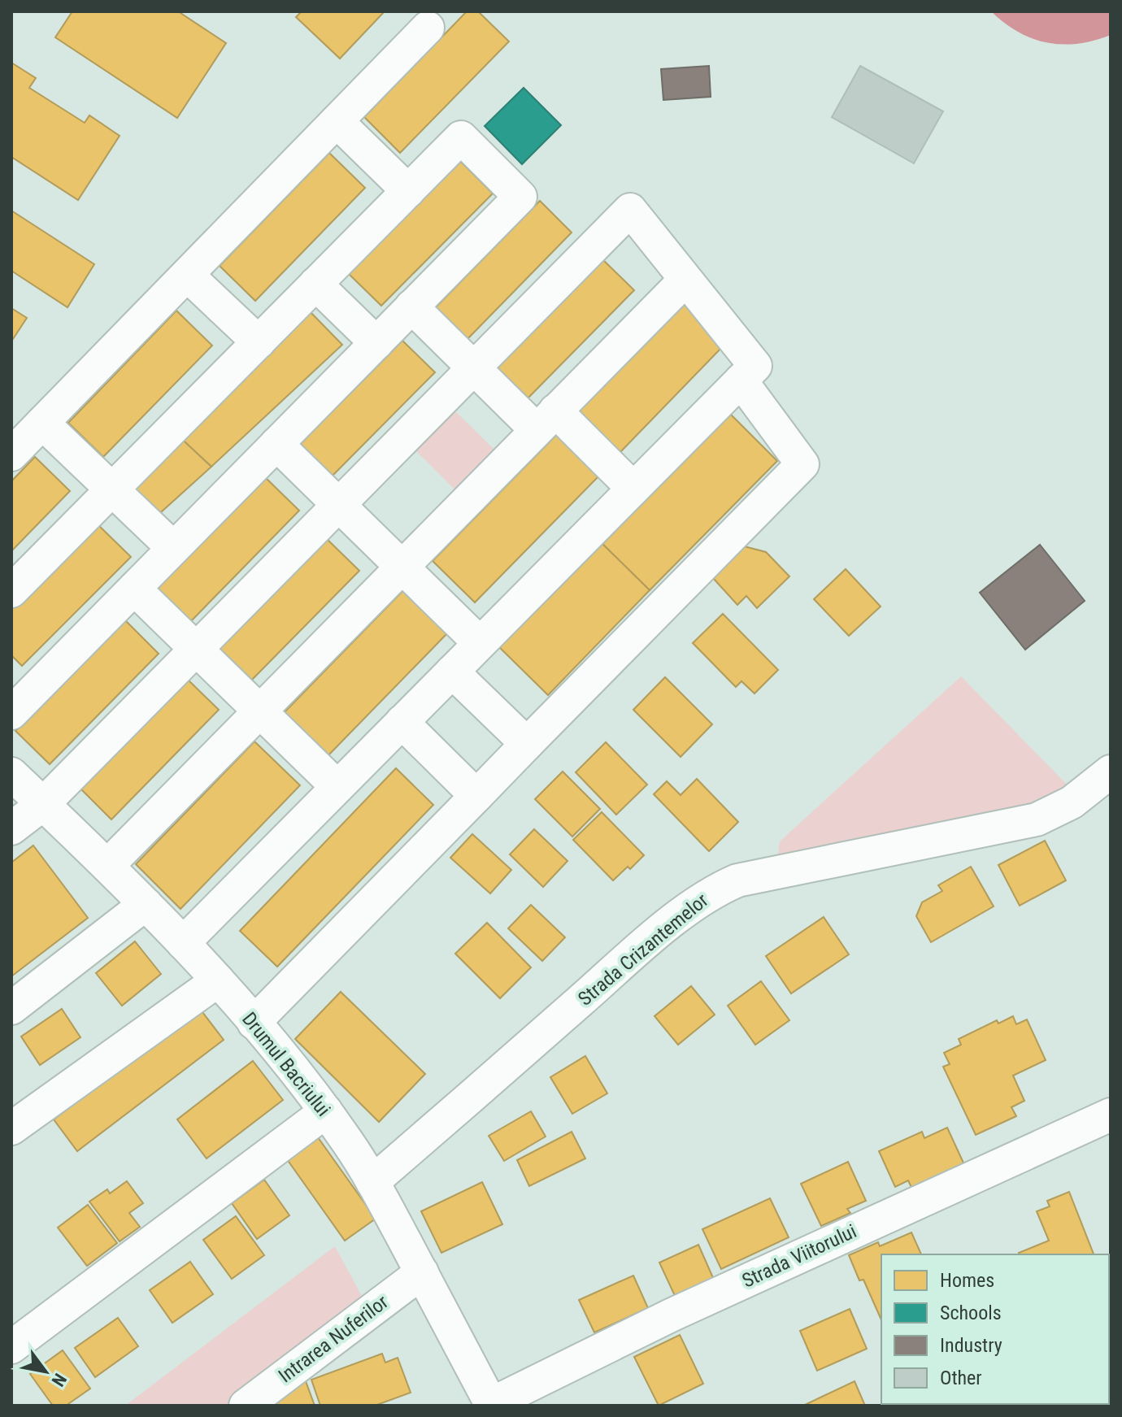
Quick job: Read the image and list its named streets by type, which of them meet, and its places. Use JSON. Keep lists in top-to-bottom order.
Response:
{
  "streets": {
    "street": [
      "Strada Crizantemelor",
      "Drumul Bacriului",
      "Strada Viitorului",
      "Intrarea Nuferilor"
    ]
  },
  "crossings": [
    ["Strada Crizantemelor", "Drumul Bacriului"],
    ["Drumul Bacriului", "Strada Viitorului"],
    ["Drumul Bacriului", "Intrarea Nuferilor"]
  ],
  "legend": [
    "Homes",
    "Schools",
    "Industry",
    "Other"
  ],
  "north": "bottom right"
}
